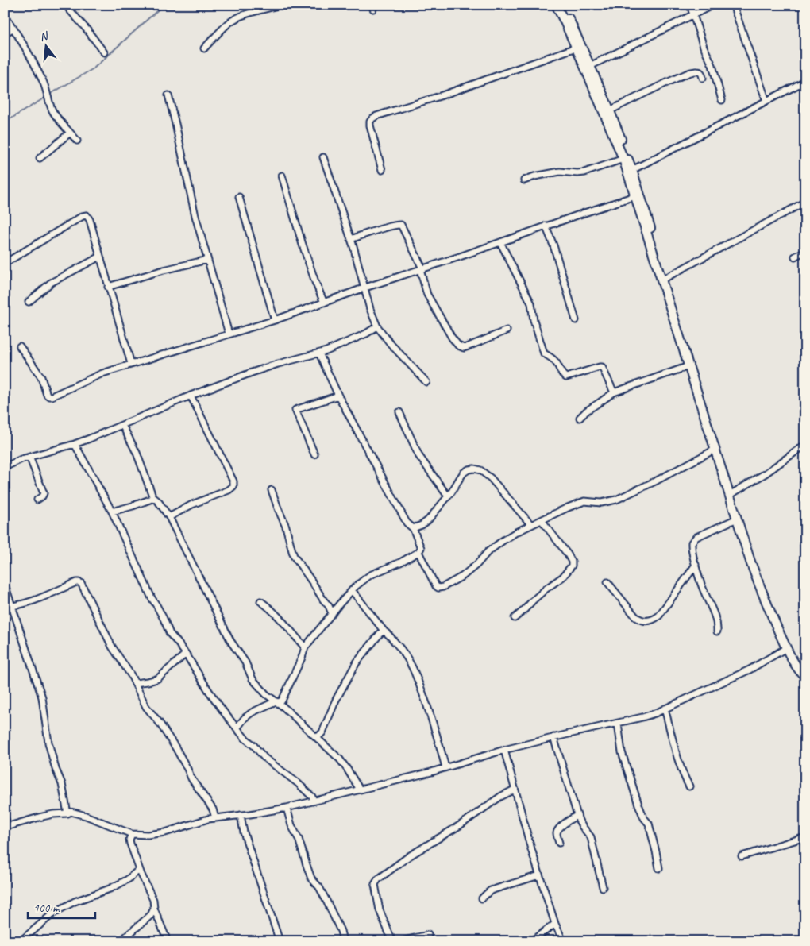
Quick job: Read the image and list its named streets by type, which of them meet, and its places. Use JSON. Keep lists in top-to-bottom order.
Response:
{
  "scale_bar": "100 m",
  "north": "top"
}
